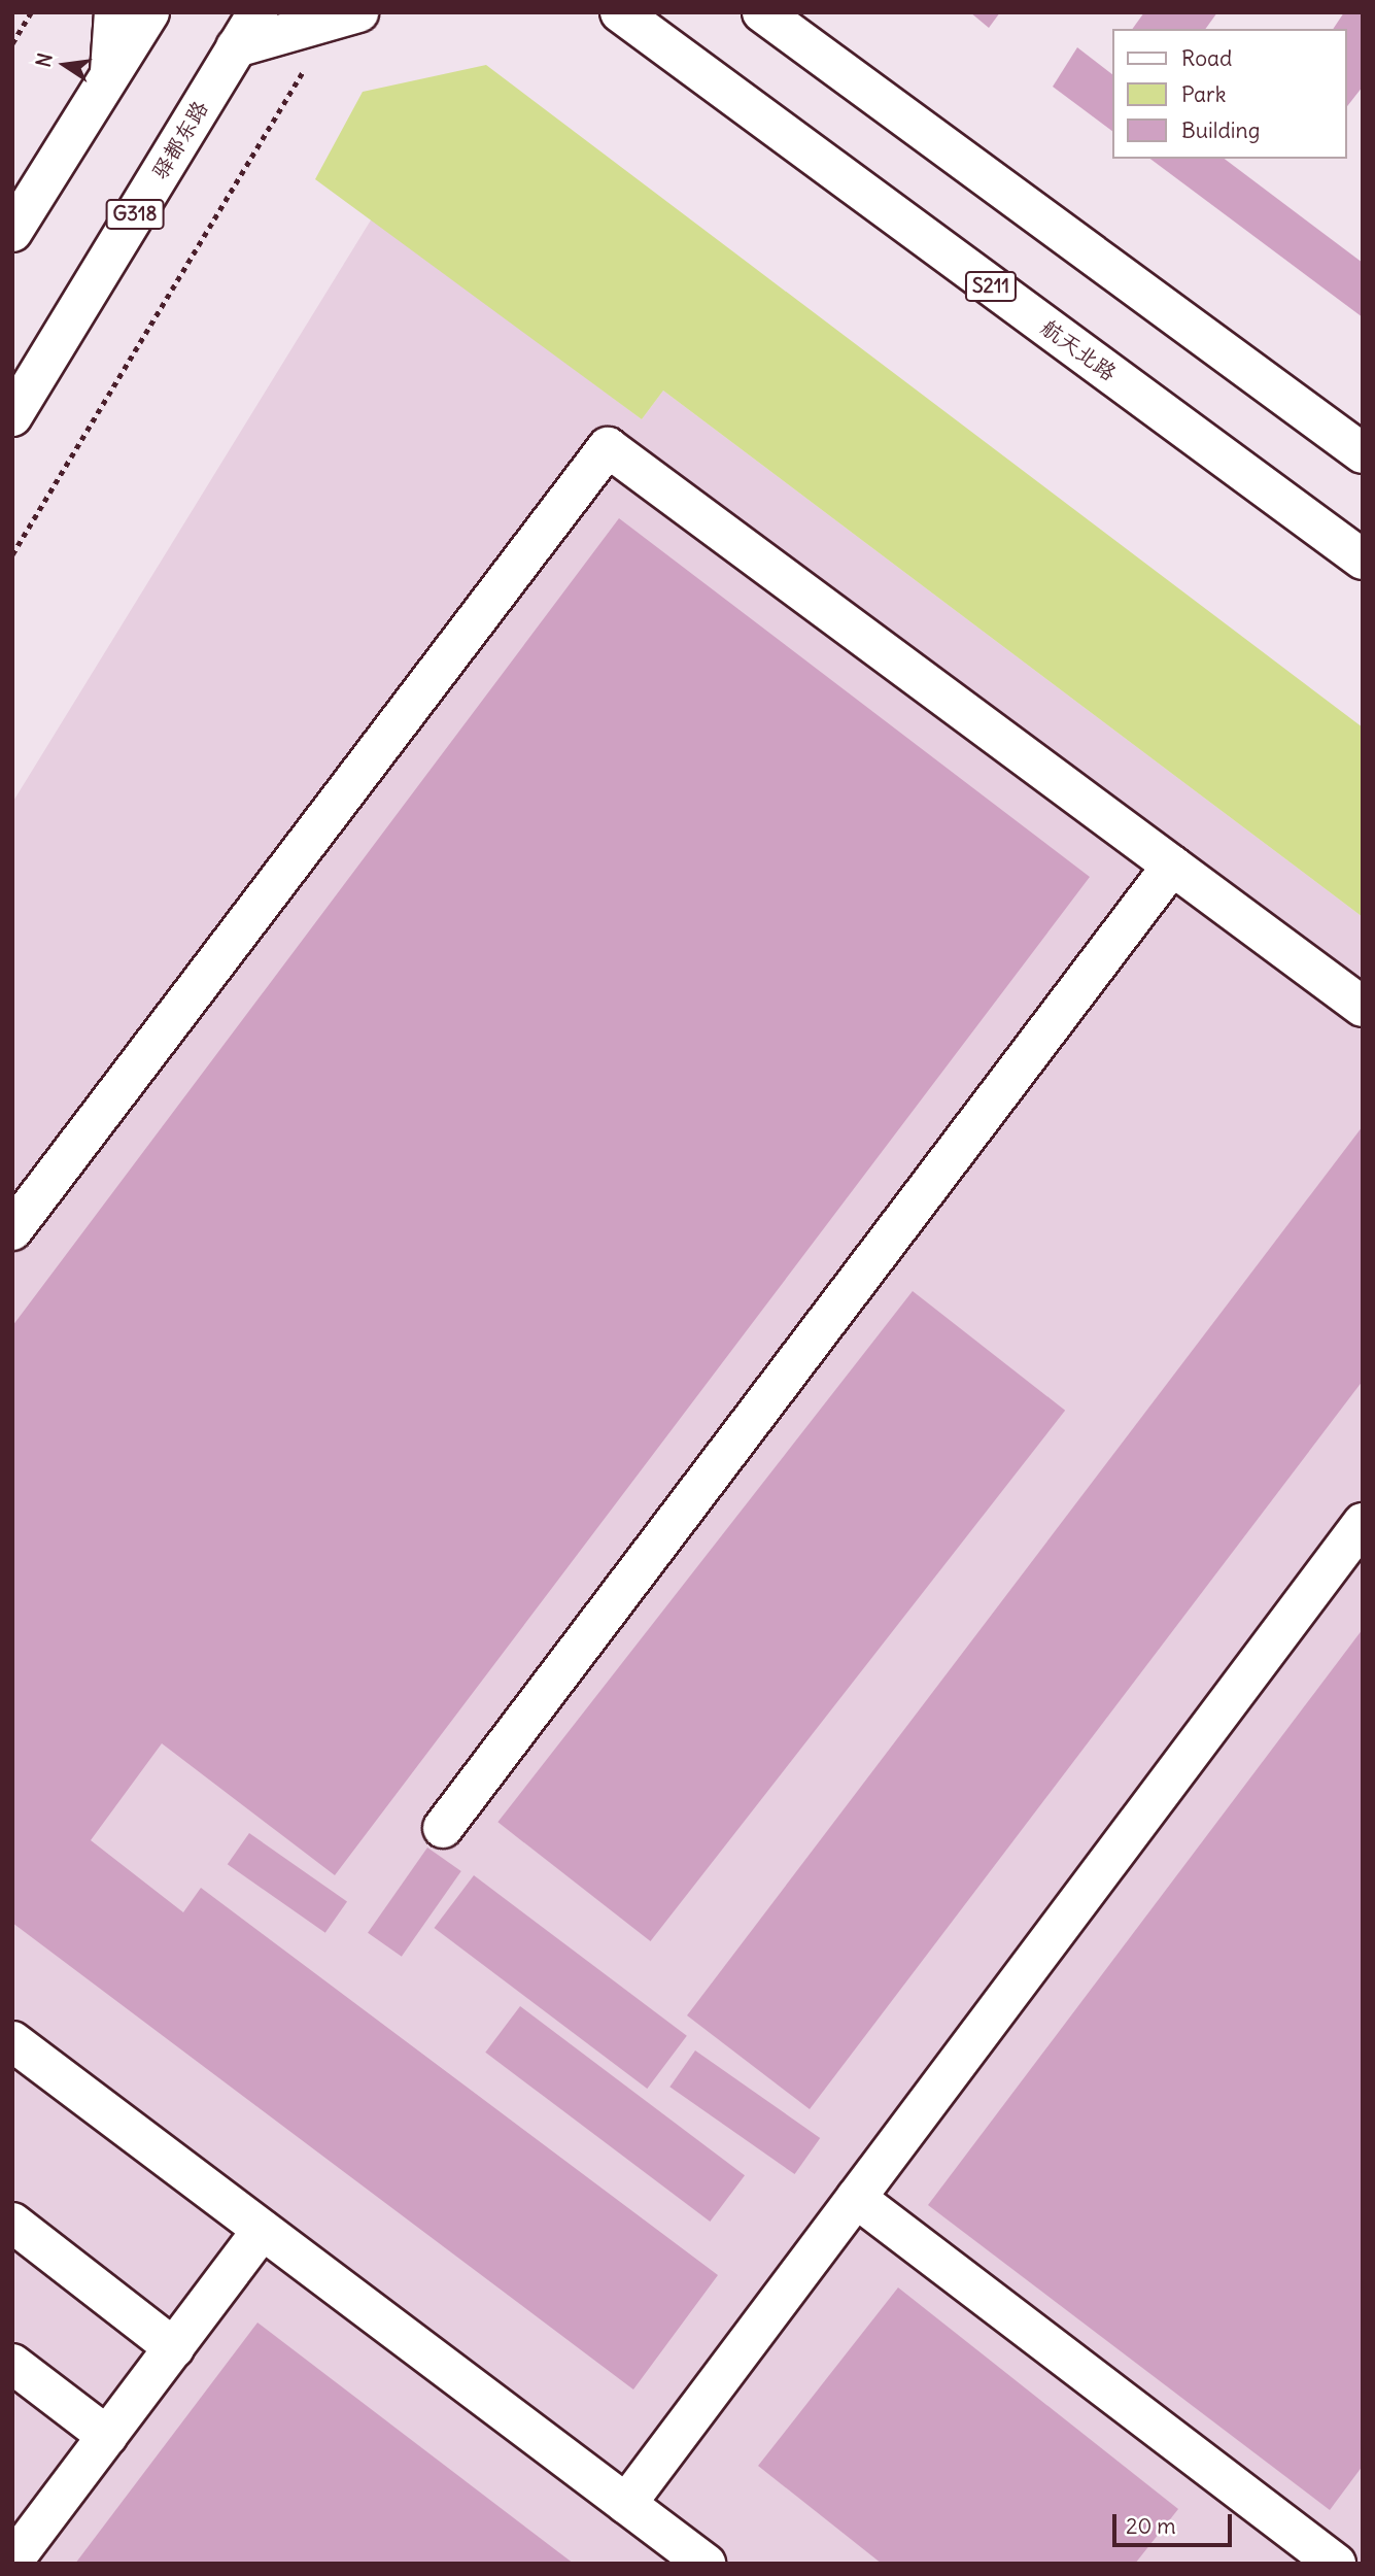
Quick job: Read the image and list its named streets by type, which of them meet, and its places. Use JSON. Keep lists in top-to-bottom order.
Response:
{
  "streets": {
    "main road": [
      "驿都东路",
      "G318",
      "S211",
      "航天北路"
    ]
  },
  "legend": ["Road", "Park", "Building"],
  "scale_bar": "20 m",
  "north": "left"
}
